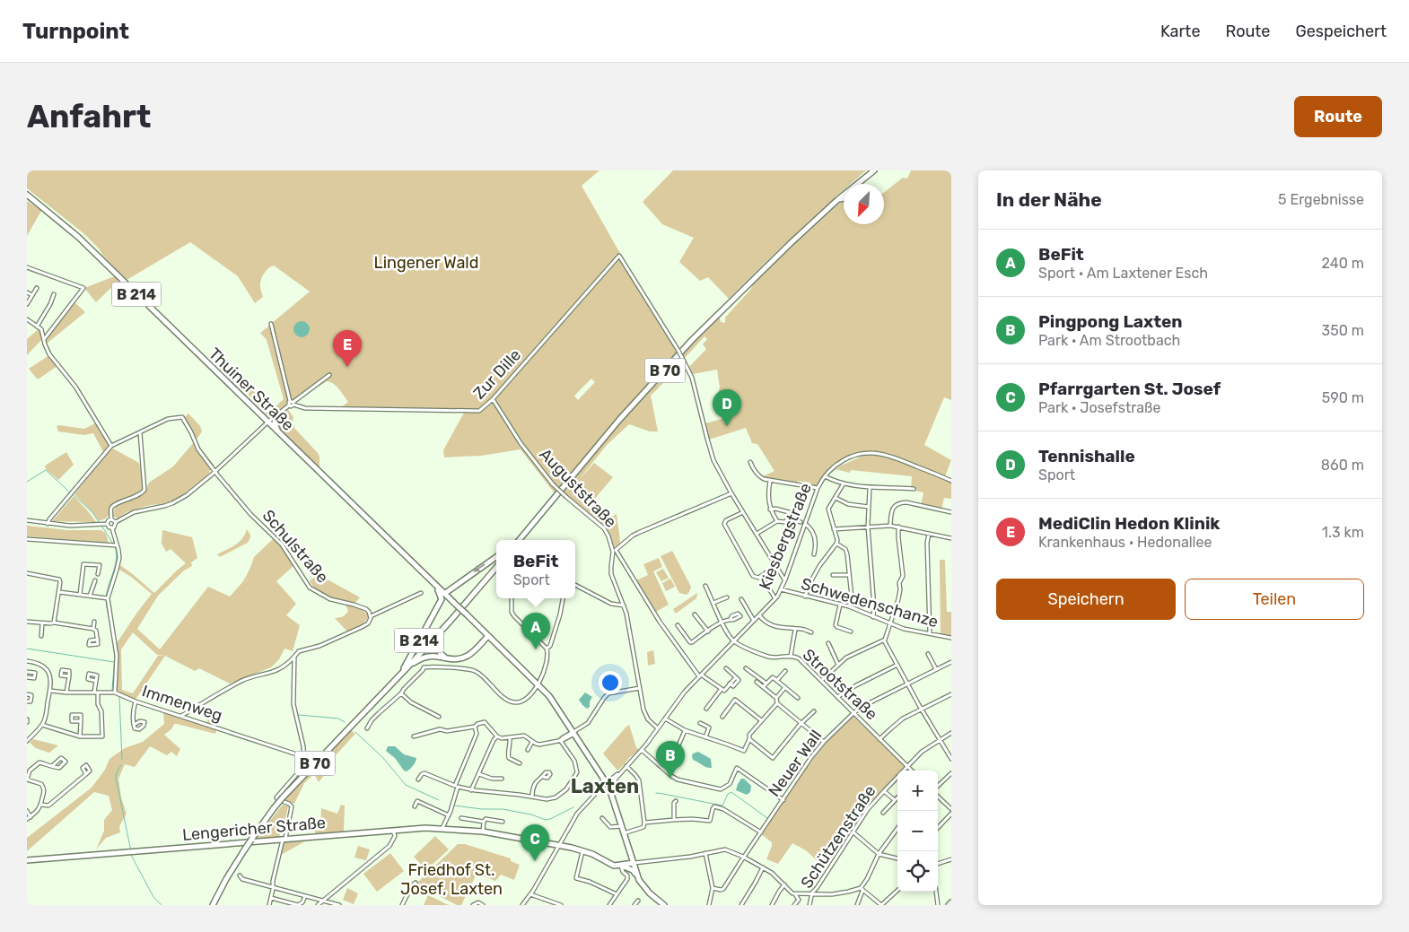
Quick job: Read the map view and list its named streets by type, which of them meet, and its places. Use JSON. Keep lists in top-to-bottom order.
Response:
{
  "streets": {
    "main road": [
      "B 214",
      "B 70",
      "Thuiner Straße",
      "Lengericher Straße"
    ],
    "street": [
      "Zur Dille",
      "Auguststraße",
      "Kiesbergstraße",
      "Schulstraße",
      "Schwedenschanze",
      "Strootstraße",
      "Immenweg",
      "Neuer Wall",
      "Schützenstraße"
    ]
  },
  "crossings": [
    ["B 214", "B 70"],
    ["B 214", "Thuiner Straße"],
    ["Zur Dille", "Auguststraße"],
    ["Auguststraße", "Kiesbergstraße"],
    ["Kiesbergstraße", "Schwedenschanze"],
    ["Kiesbergstraße", "Strootstraße"],
    ["Kiesbergstraße", "Lengericher Straße"],
    ["Strootstraße", "Neuer Wall"],
    ["Strootstraße", "Schützenstraße"]
  ],
  "districts": ["Laxten"],
  "parks": ["Lingener Wald", "Friedhof St. Josef, Laxten"],
  "north": "bottom left",
  "page": {
    "header": "Turnpoint",
    "nav": ["Karte", "Route", "Gespeichert"],
    "buttons": [
      "Route",
      ["Speichern", "Teilen"]
    ],
    "title": "Anfahrt",
    "heading": ["In der Nähe", "5 Ergebnisse"],
    "list": [
      {
        "mark": "A",
        "name": "BeFit",
        "note": "Sport · Am Laxtener Esch",
        "value": "240 m"
      },
      {
        "mark": "B",
        "name": "Pingpong Laxten",
        "note": "Park · Am Strootbach",
        "value": "350 m"
      },
      {
        "mark": "C",
        "name": "Pfarrgarten St. Josef",
        "note": "Park · Josefstraße",
        "value": "590 m"
      },
      {
        "mark": "D",
        "name": "Tennishalle",
        "note": "Sport",
        "value": "860 m"
      },
      {
        "mark": "E",
        "name": "MediClin Hedon Klinik",
        "note": "Krankenhaus · Hedonallee",
        "value": "1.3 km"
      }
    ],
    "pins": [
      "E",
      "D",
      "A",
      "B",
      "C"
    ],
    "popup": ["BeFit", "Sport"],
    "map_buttons": ["+", "−"]
  }
}
